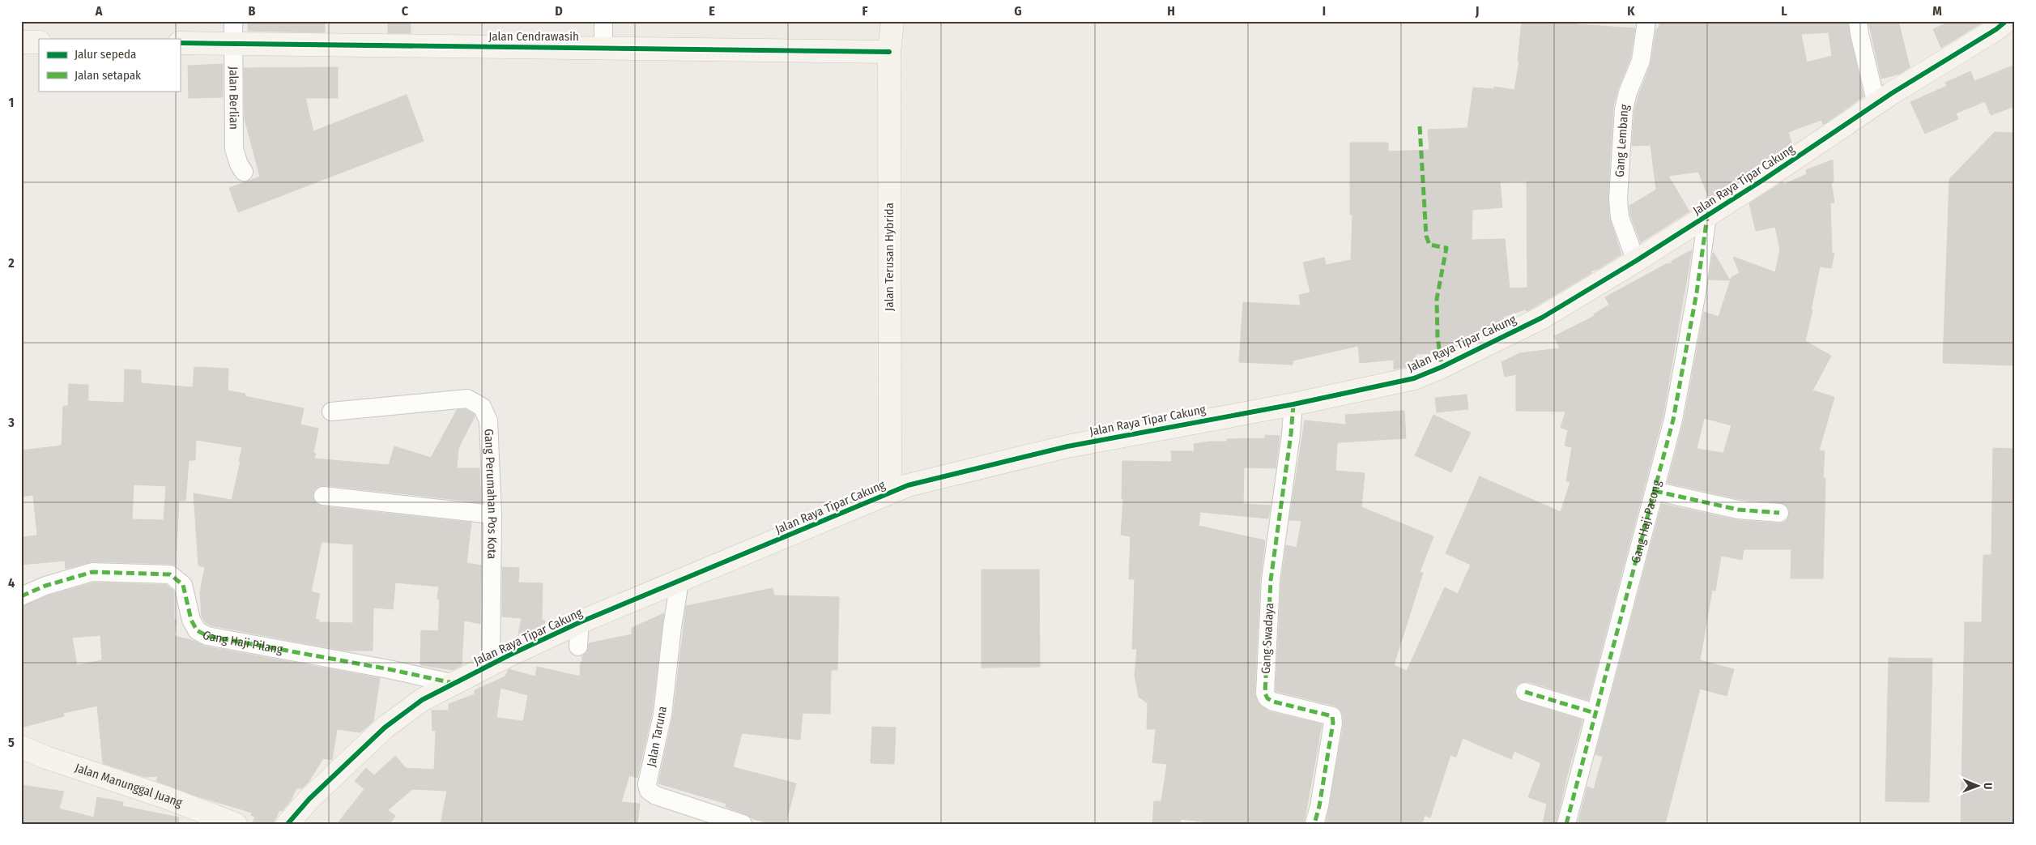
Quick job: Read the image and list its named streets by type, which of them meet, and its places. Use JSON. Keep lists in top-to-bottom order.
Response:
{
  "streets": {
    "street": [
      "Jalan Cendrawasih",
      "Jalan Berlian",
      "Gang Lembang",
      "Jalan Raya Tipar Cakung",
      "Jalan Terusan Hybrida",
      "Gang Perumahan Pos Kota",
      "Gang Haji Pacong",
      "Gang Swadaya",
      "Gang Haji Pilang",
      "Jalan Taruna",
      "Jalan Manunggal Juang"
    ]
  },
  "crossings": [
    ["Jalan Cendrawasih", "Jalan Berlian"],
    ["Jalan Cendrawasih", "Jalan Terusan Hybrida"],
    ["Gang Lembang", "Jalan Raya Tipar Cakung"],
    ["Jalan Raya Tipar Cakung", "Jalan Terusan Hybrida"],
    ["Jalan Raya Tipar Cakung", "Gang Perumahan Pos Kota"],
    ["Jalan Raya Tipar Cakung", "Gang Haji Pacong"],
    ["Jalan Raya Tipar Cakung", "Gang Swadaya"],
    ["Jalan Raya Tipar Cakung", "Gang Haji Pilang"],
    ["Jalan Raya Tipar Cakung", "Jalan Taruna"]
  ],
  "legend": ["Jalur sepeda", "Jalan setapak"],
  "north": "right",
  "grid": {
    "columns": [
      "A",
      "B",
      "C",
      "D",
      "E",
      "F",
      "G",
      "H",
      "I",
      "J",
      "K",
      "L",
      "M"
    ],
    "rows": [
      "1",
      "2",
      "3",
      "4",
      "5"
    ]
  }
}
